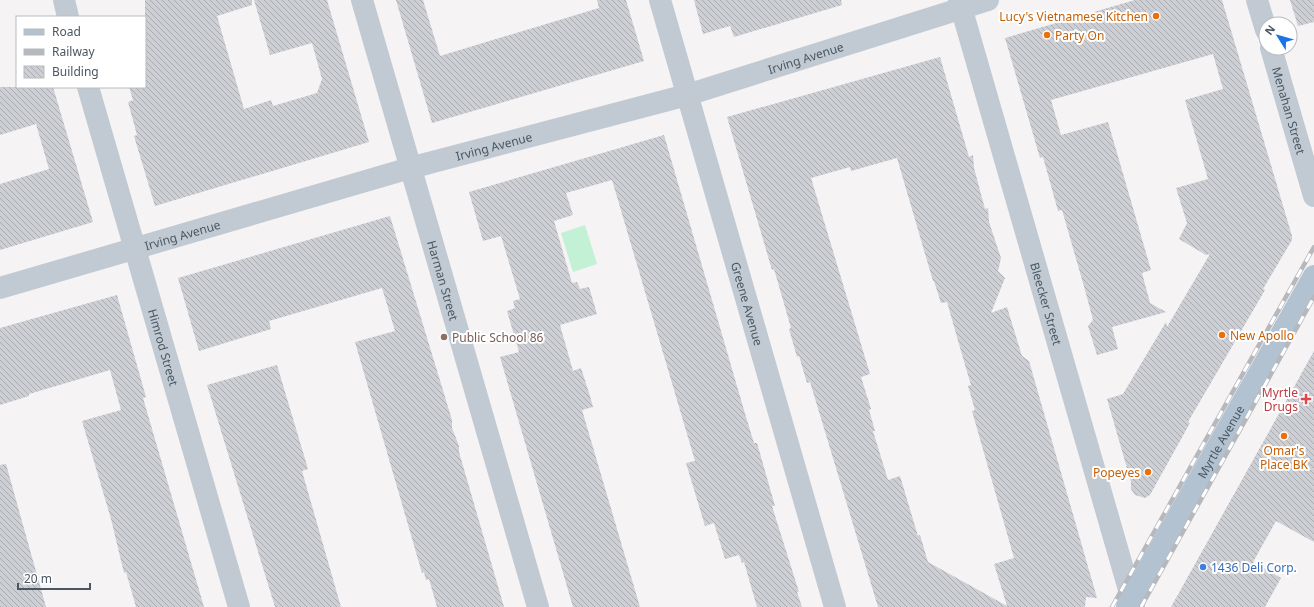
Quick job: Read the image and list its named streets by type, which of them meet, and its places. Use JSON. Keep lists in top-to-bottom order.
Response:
{
  "streets": {
    "main road": ["Myrtle Avenue"],
    "street": [
      "Irving Avenue",
      "Menahan Street",
      "Harman Street",
      "Greene Avenue",
      "Bleecker Street",
      "Himrod Street"
    ]
  },
  "crossings": [
    ["Irving Avenue", "Harman Street"],
    ["Irving Avenue", "Greene Avenue"],
    ["Irving Avenue", "Bleecker Street"],
    ["Irving Avenue", "Himrod Street"],
    ["Bleecker Street", "Myrtle Avenue"]
  ],
  "places": {
    "other": [
      "Lucy's Vietnamese Kitchen",
      "Party On",
      "New Apollo",
      "Public School 86",
      "Omar's Place BK",
      "Popeyes",
      "1436 Deli Corp."
    ],
    "health": ["Myrtle Drugs"]
  },
  "legend": ["Road", "Railway", "Building"],
  "scale_bar": "20 m",
  "north": "top left"
}
